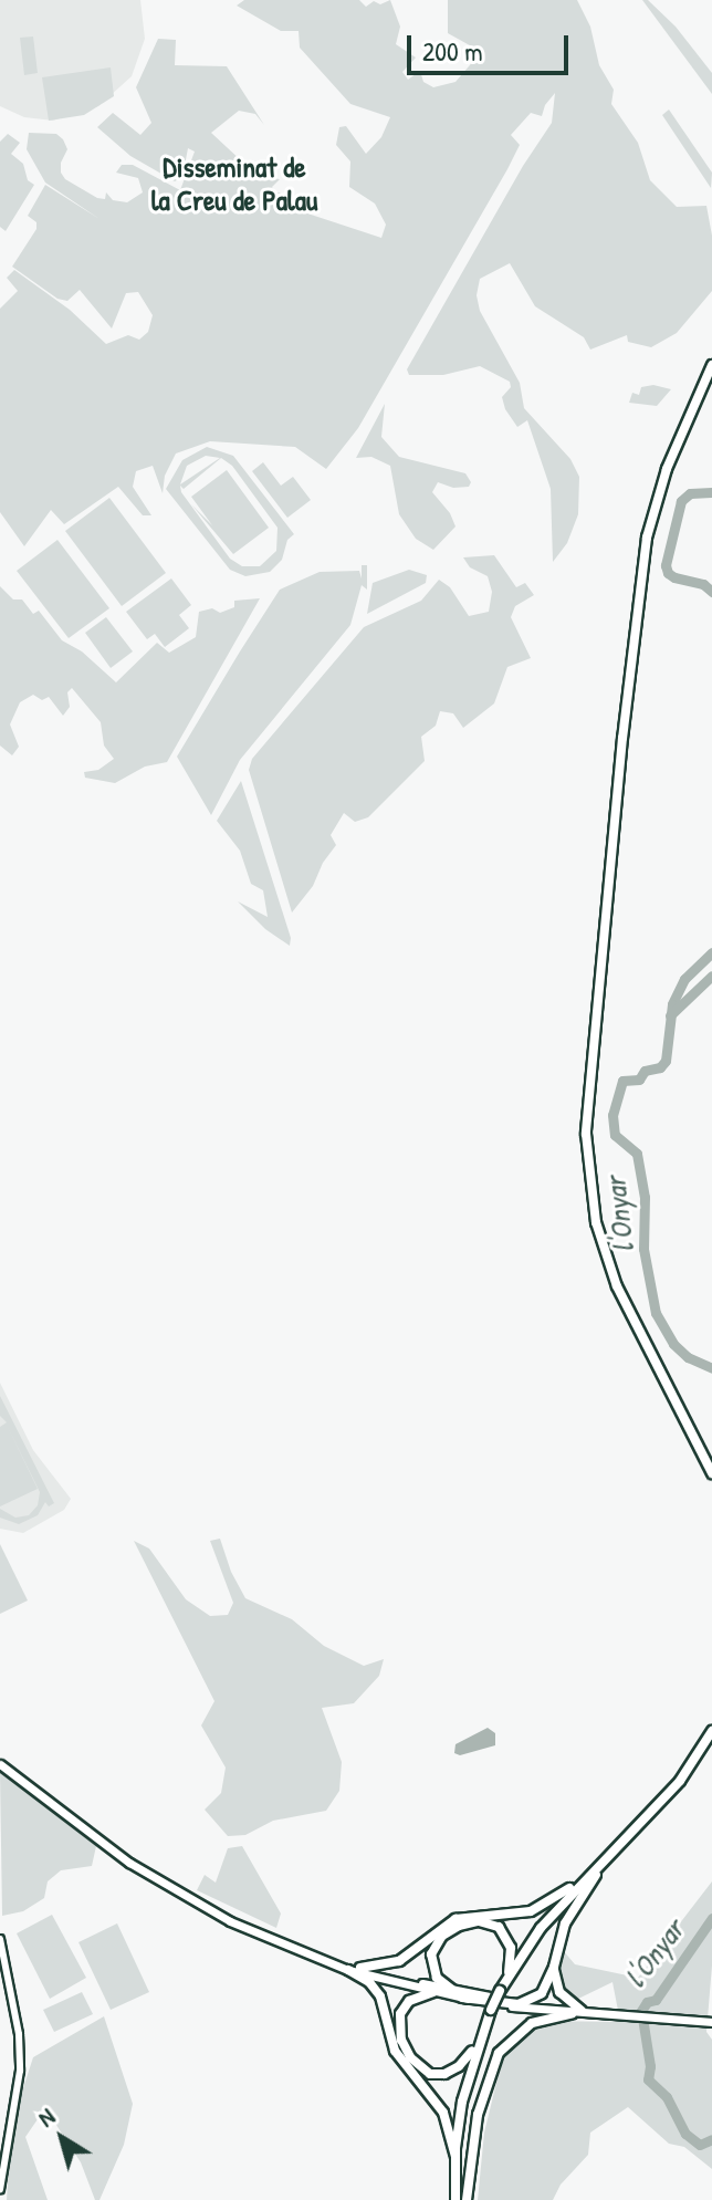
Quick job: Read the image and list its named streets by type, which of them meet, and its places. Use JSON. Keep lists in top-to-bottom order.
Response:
{
  "districts": ["Disseminat de la Creu de Palau"],
  "water": ["l'Onyar"],
  "scale_bar": "200 m",
  "north": "top left"
}
